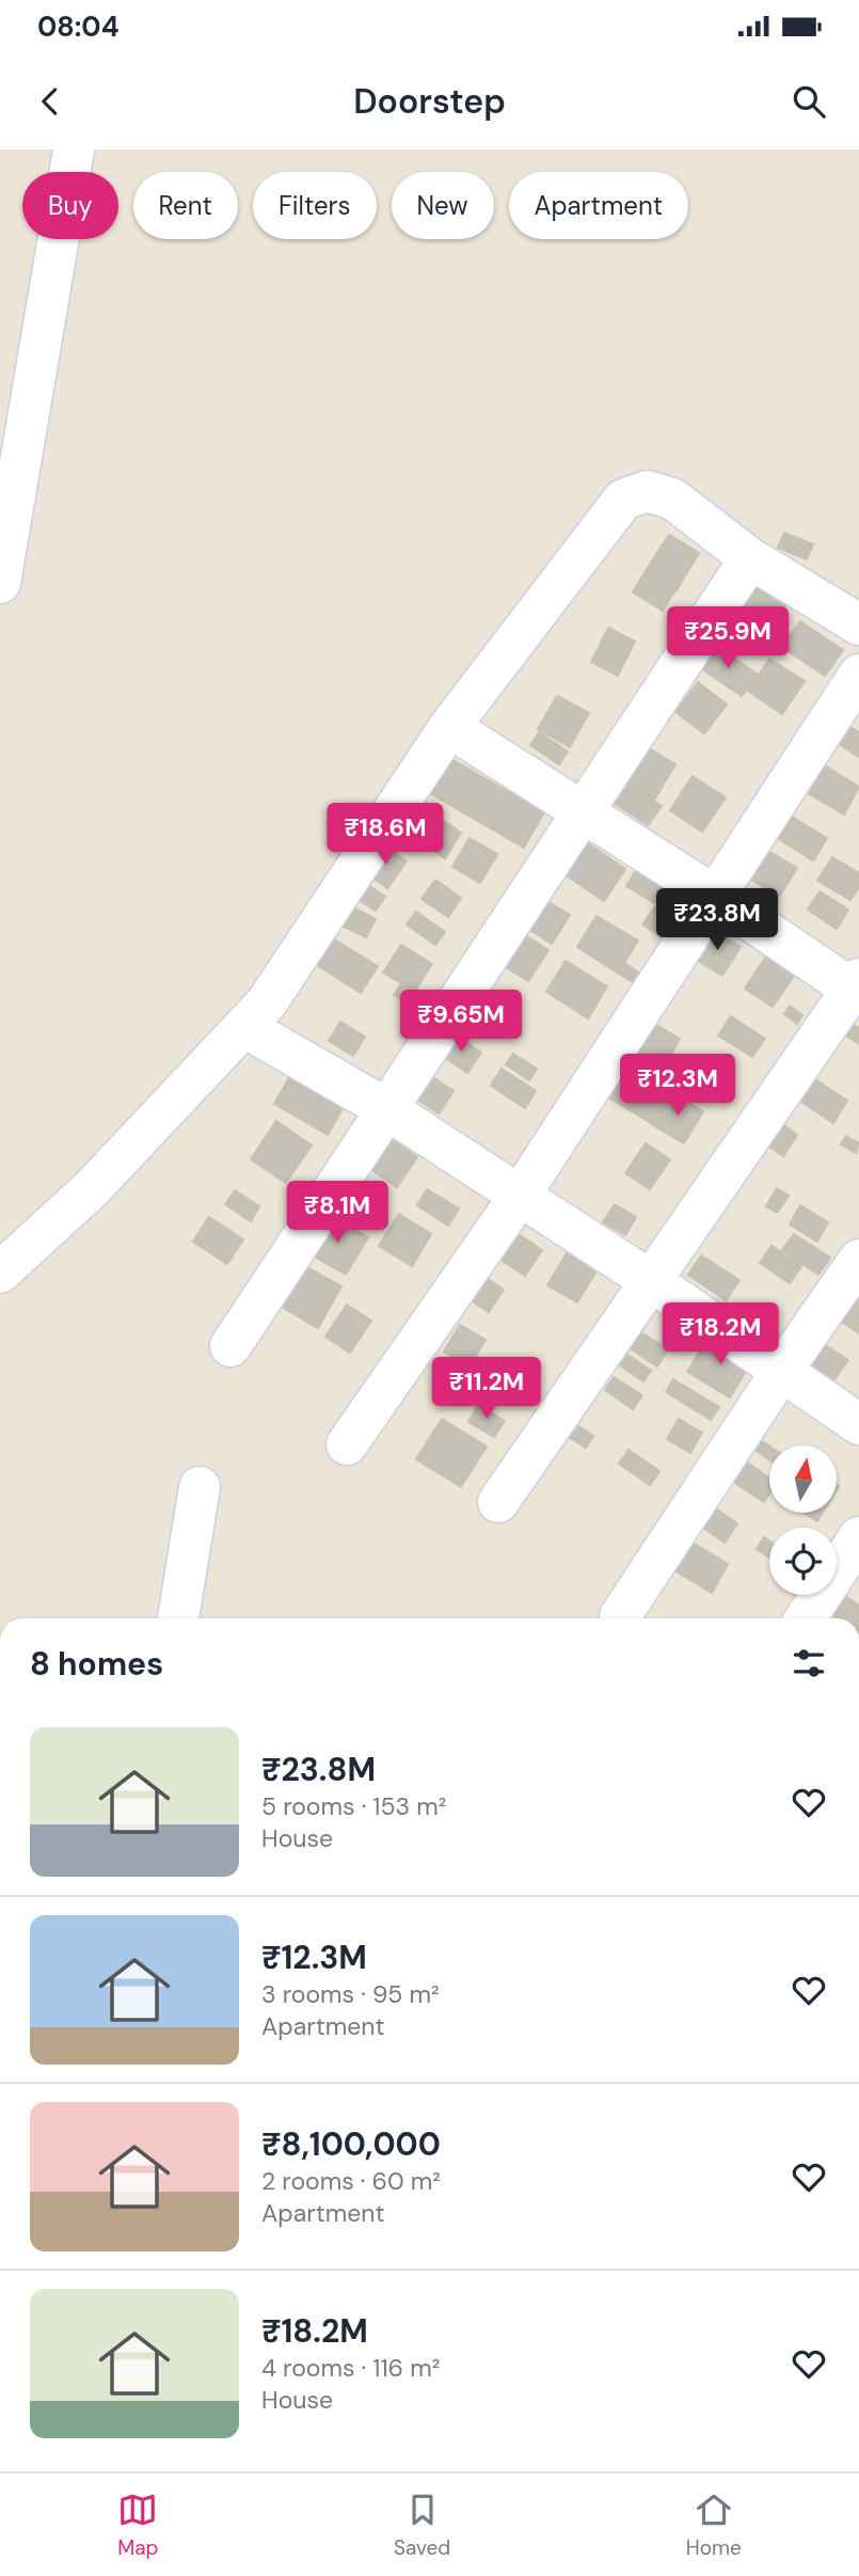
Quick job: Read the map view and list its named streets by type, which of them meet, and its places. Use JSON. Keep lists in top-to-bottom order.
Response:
{
  "north": "top",
  "page": {
    "status": "08:04",
    "header": "Doorstep",
    "chip": [
      "Buy",
      "Rent",
      "Filters",
      "New",
      "Apartment"
    ],
    "price": [
      "₹25.9M",
      "₹18.6M",
      "₹23.8M",
      "₹9.65M",
      "₹12.3M",
      "₹8.1M",
      "₹18.2M",
      "₹11.2M"
    ],
    "heading": "8 homes",
    "list": [
      {
        "name": "₹23.8M",
        "note": "5 rooms · 153 m² · House"
      },
      {
        "name": "₹12.3M",
        "note": "3 rooms · 95 m² · Apartment"
      },
      {
        "name": "₹8,100,000",
        "note": "2 rooms · 60 m² · Apartment"
      },
      {
        "name": "₹18.2M",
        "note": "4 rooms · 116 m² · House"
      }
    ],
    "tabs": ["Map", "Saved", "Home"]
  }
}
